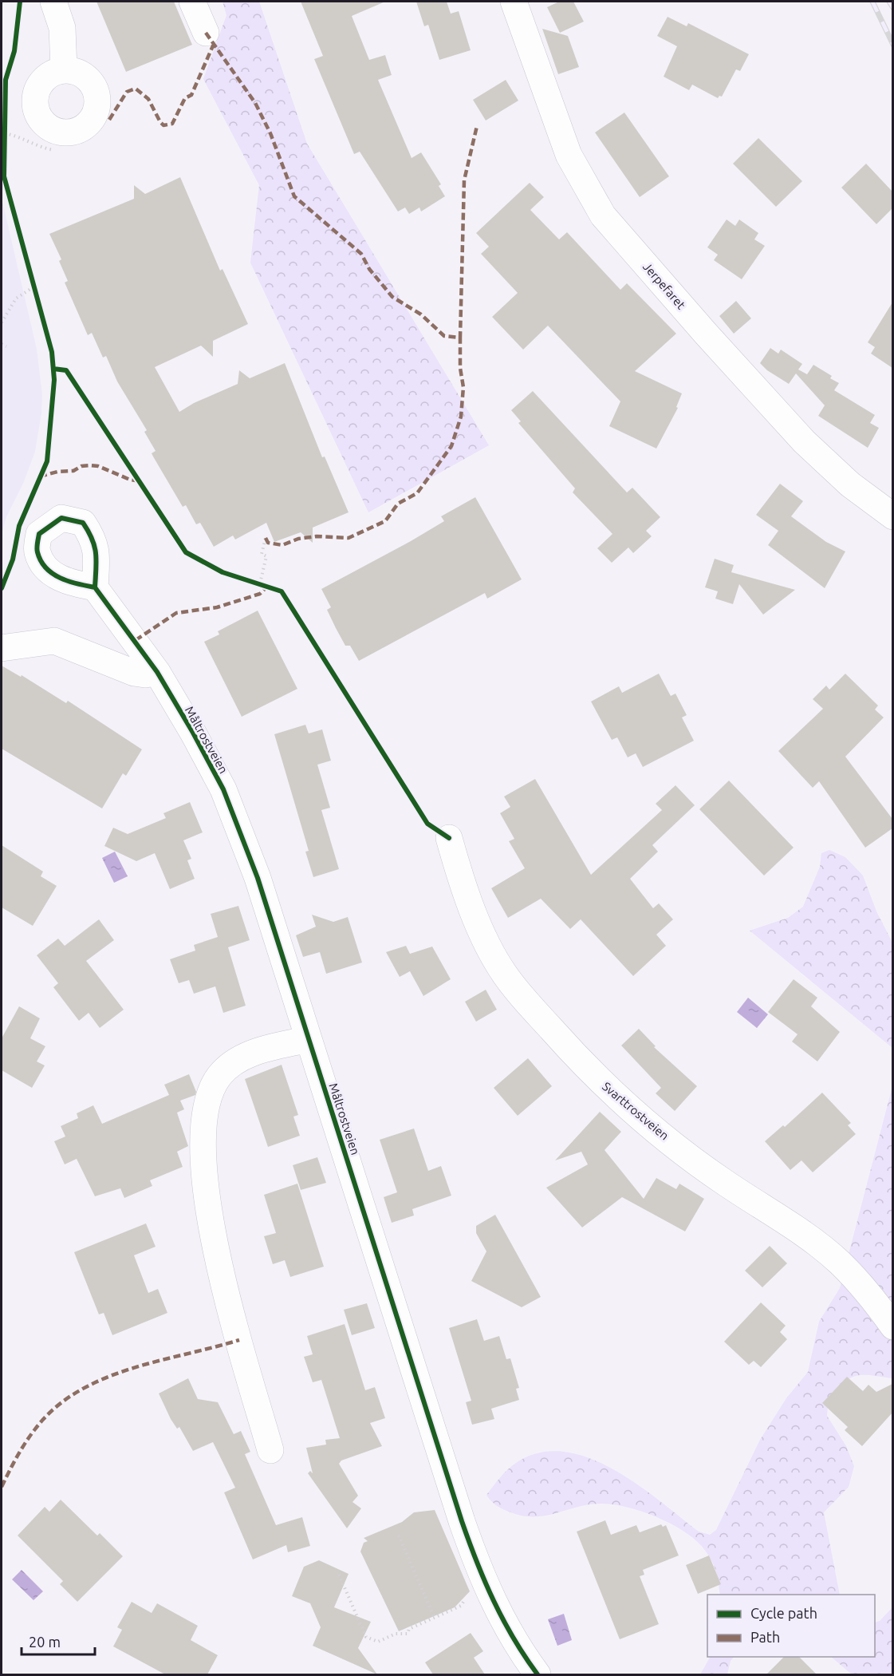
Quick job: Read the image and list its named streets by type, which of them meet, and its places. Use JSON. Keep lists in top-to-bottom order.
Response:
{
  "streets": {
    "street": ["Jerpefaret", "Måltrostveien", "Svarttrostveien"]
  },
  "legend": ["Cycle path", "Path"],
  "scale_bar": "20 m"
}
